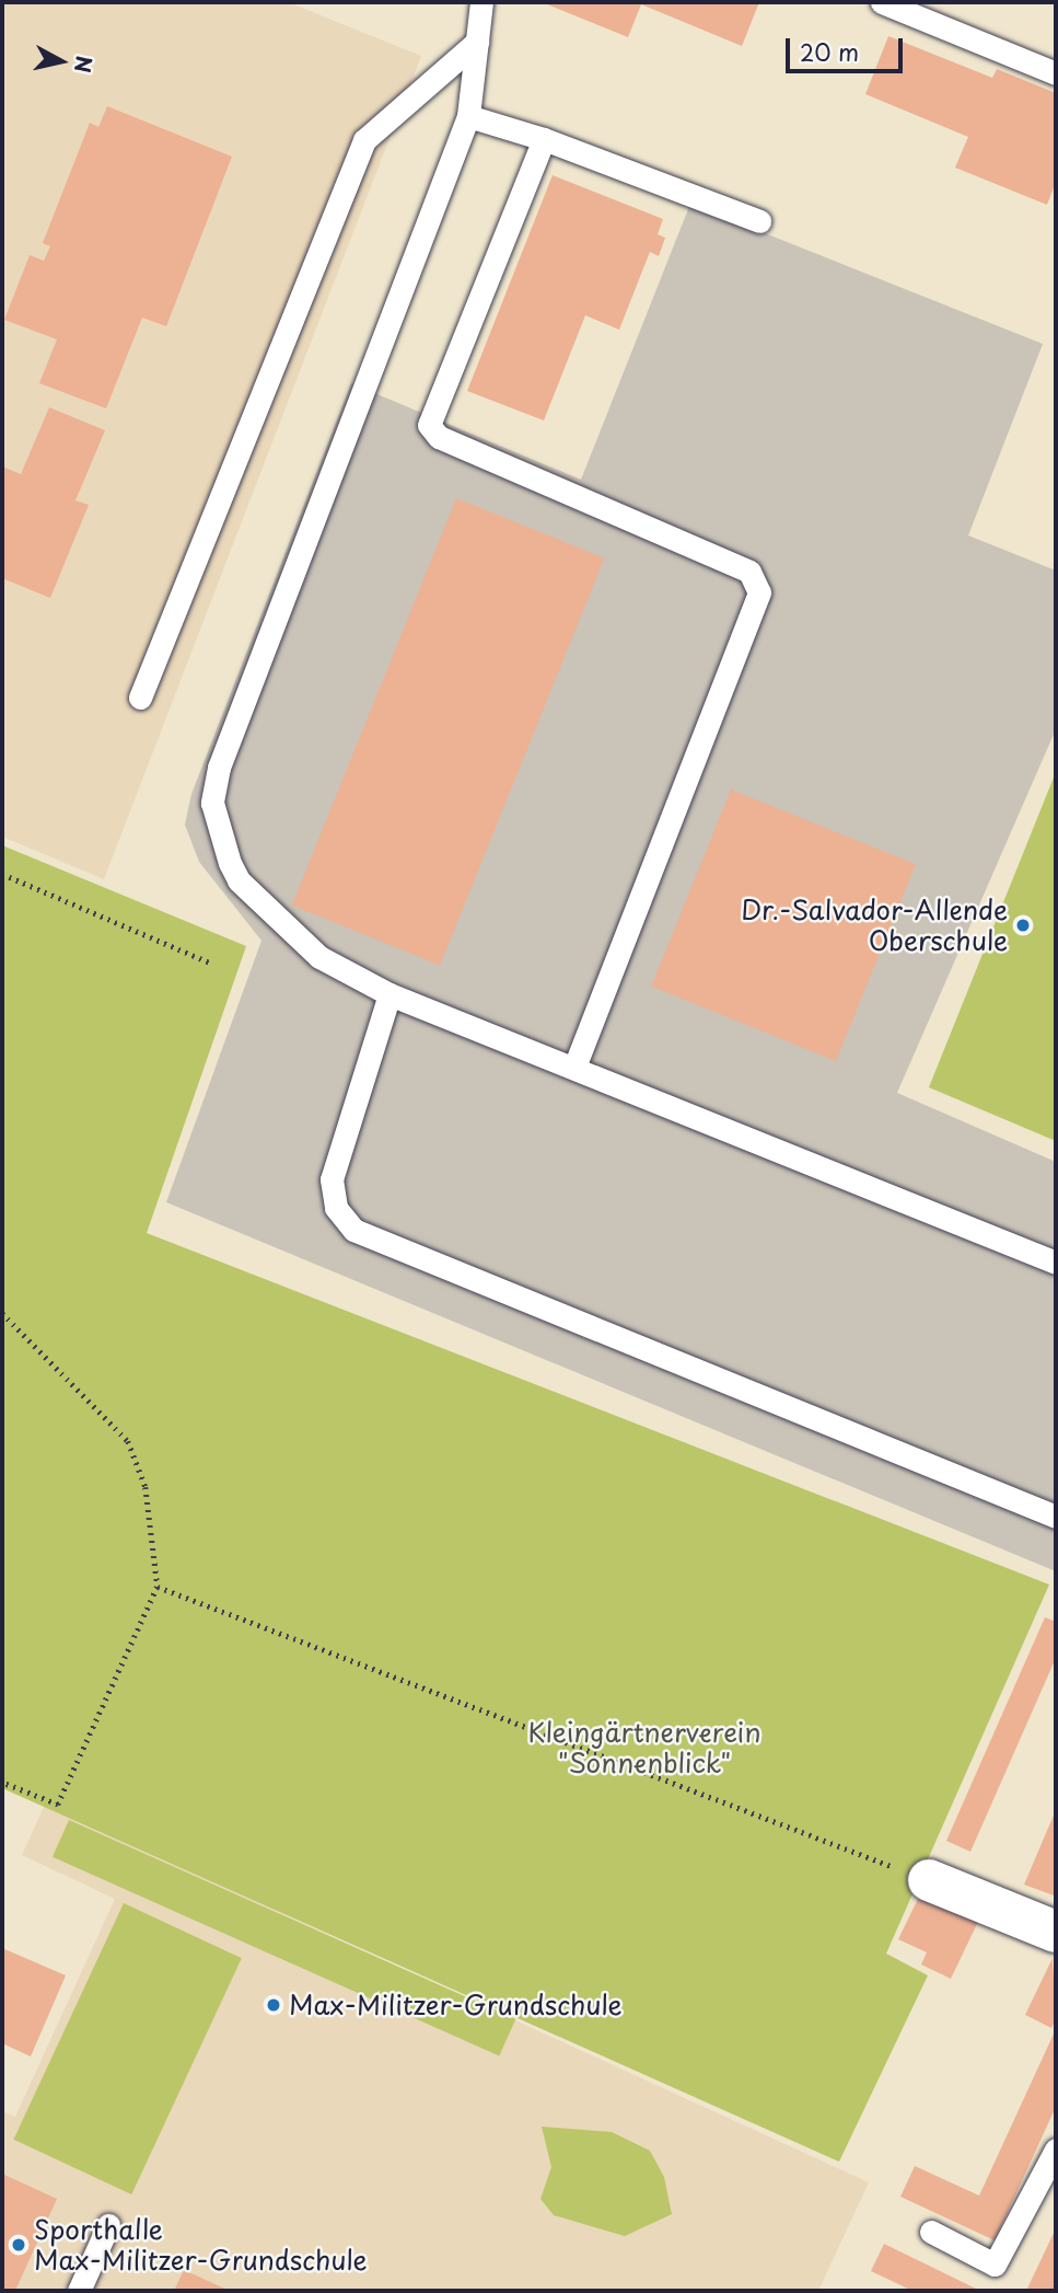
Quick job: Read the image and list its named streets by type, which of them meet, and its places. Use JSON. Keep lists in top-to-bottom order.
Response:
{
  "parks": ["Kleingärtnerverein \"Sonnenblick\""],
  "places": ["Dr.-Salvador-Allende Oberschule", "Max-Militzer-Grundschule", "Sporthalle Max-Militzer-Grundschule"],
  "scale_bar": "20 m",
  "north": "right"
}
